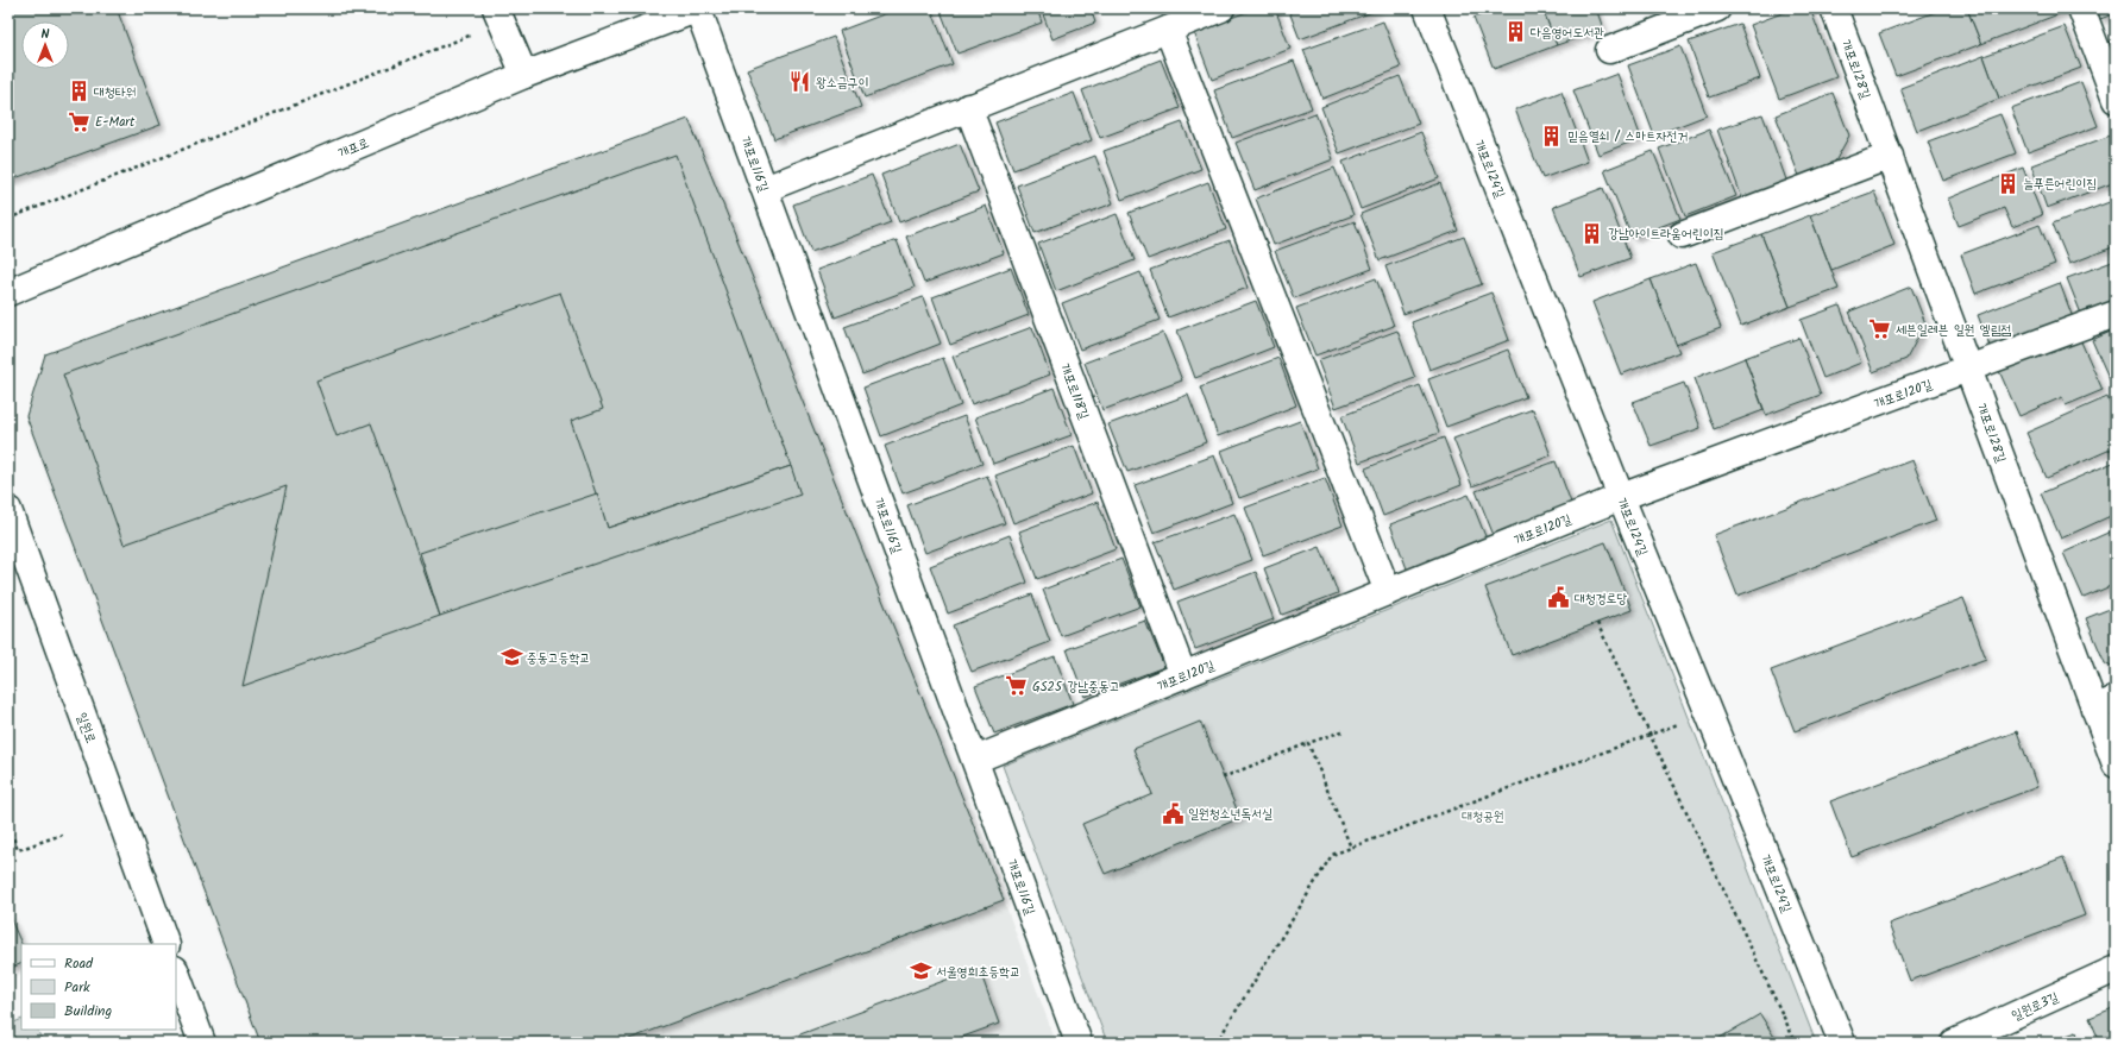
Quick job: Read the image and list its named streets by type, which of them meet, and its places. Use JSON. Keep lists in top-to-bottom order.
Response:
{
  "streets": {
    "street": [
      "개포로128길",
      "개포로",
      "개포로116길",
      "개포로124길",
      "개포로118길",
      "개포로120길",
      "일원로",
      "일원로3길"
    ]
  },
  "crossings": [
    ["개포로128길", "개포로120길"],
    ["개포로", "개포로116길"],
    ["개포로116길", "개포로120길"],
    ["개포로124길", "개포로120길"],
    ["개포로118길", "개포로120길"]
  ],
  "parks": ["대청공원"],
  "places": {
    "building": [
      "다음영어도서관",
      "대청타워",
      "믿음열쇠 / 스마트자전거",
      "늘푸른어린이집",
      "강남아이트라움어린이집"
    ],
    "restaurant": ["왕소금구이"],
    "supermarket": ["E-Mart", "세븐일레븐 일원 엘림점", "GS25 강남중동고"],
    "public building": ["대청경로당", "일원청소년독서실"],
    "school or university": ["중동고등학교", "서울영희초등학교"]
  },
  "legend": ["Road", "Park", "Building"],
  "north": "top"
}
